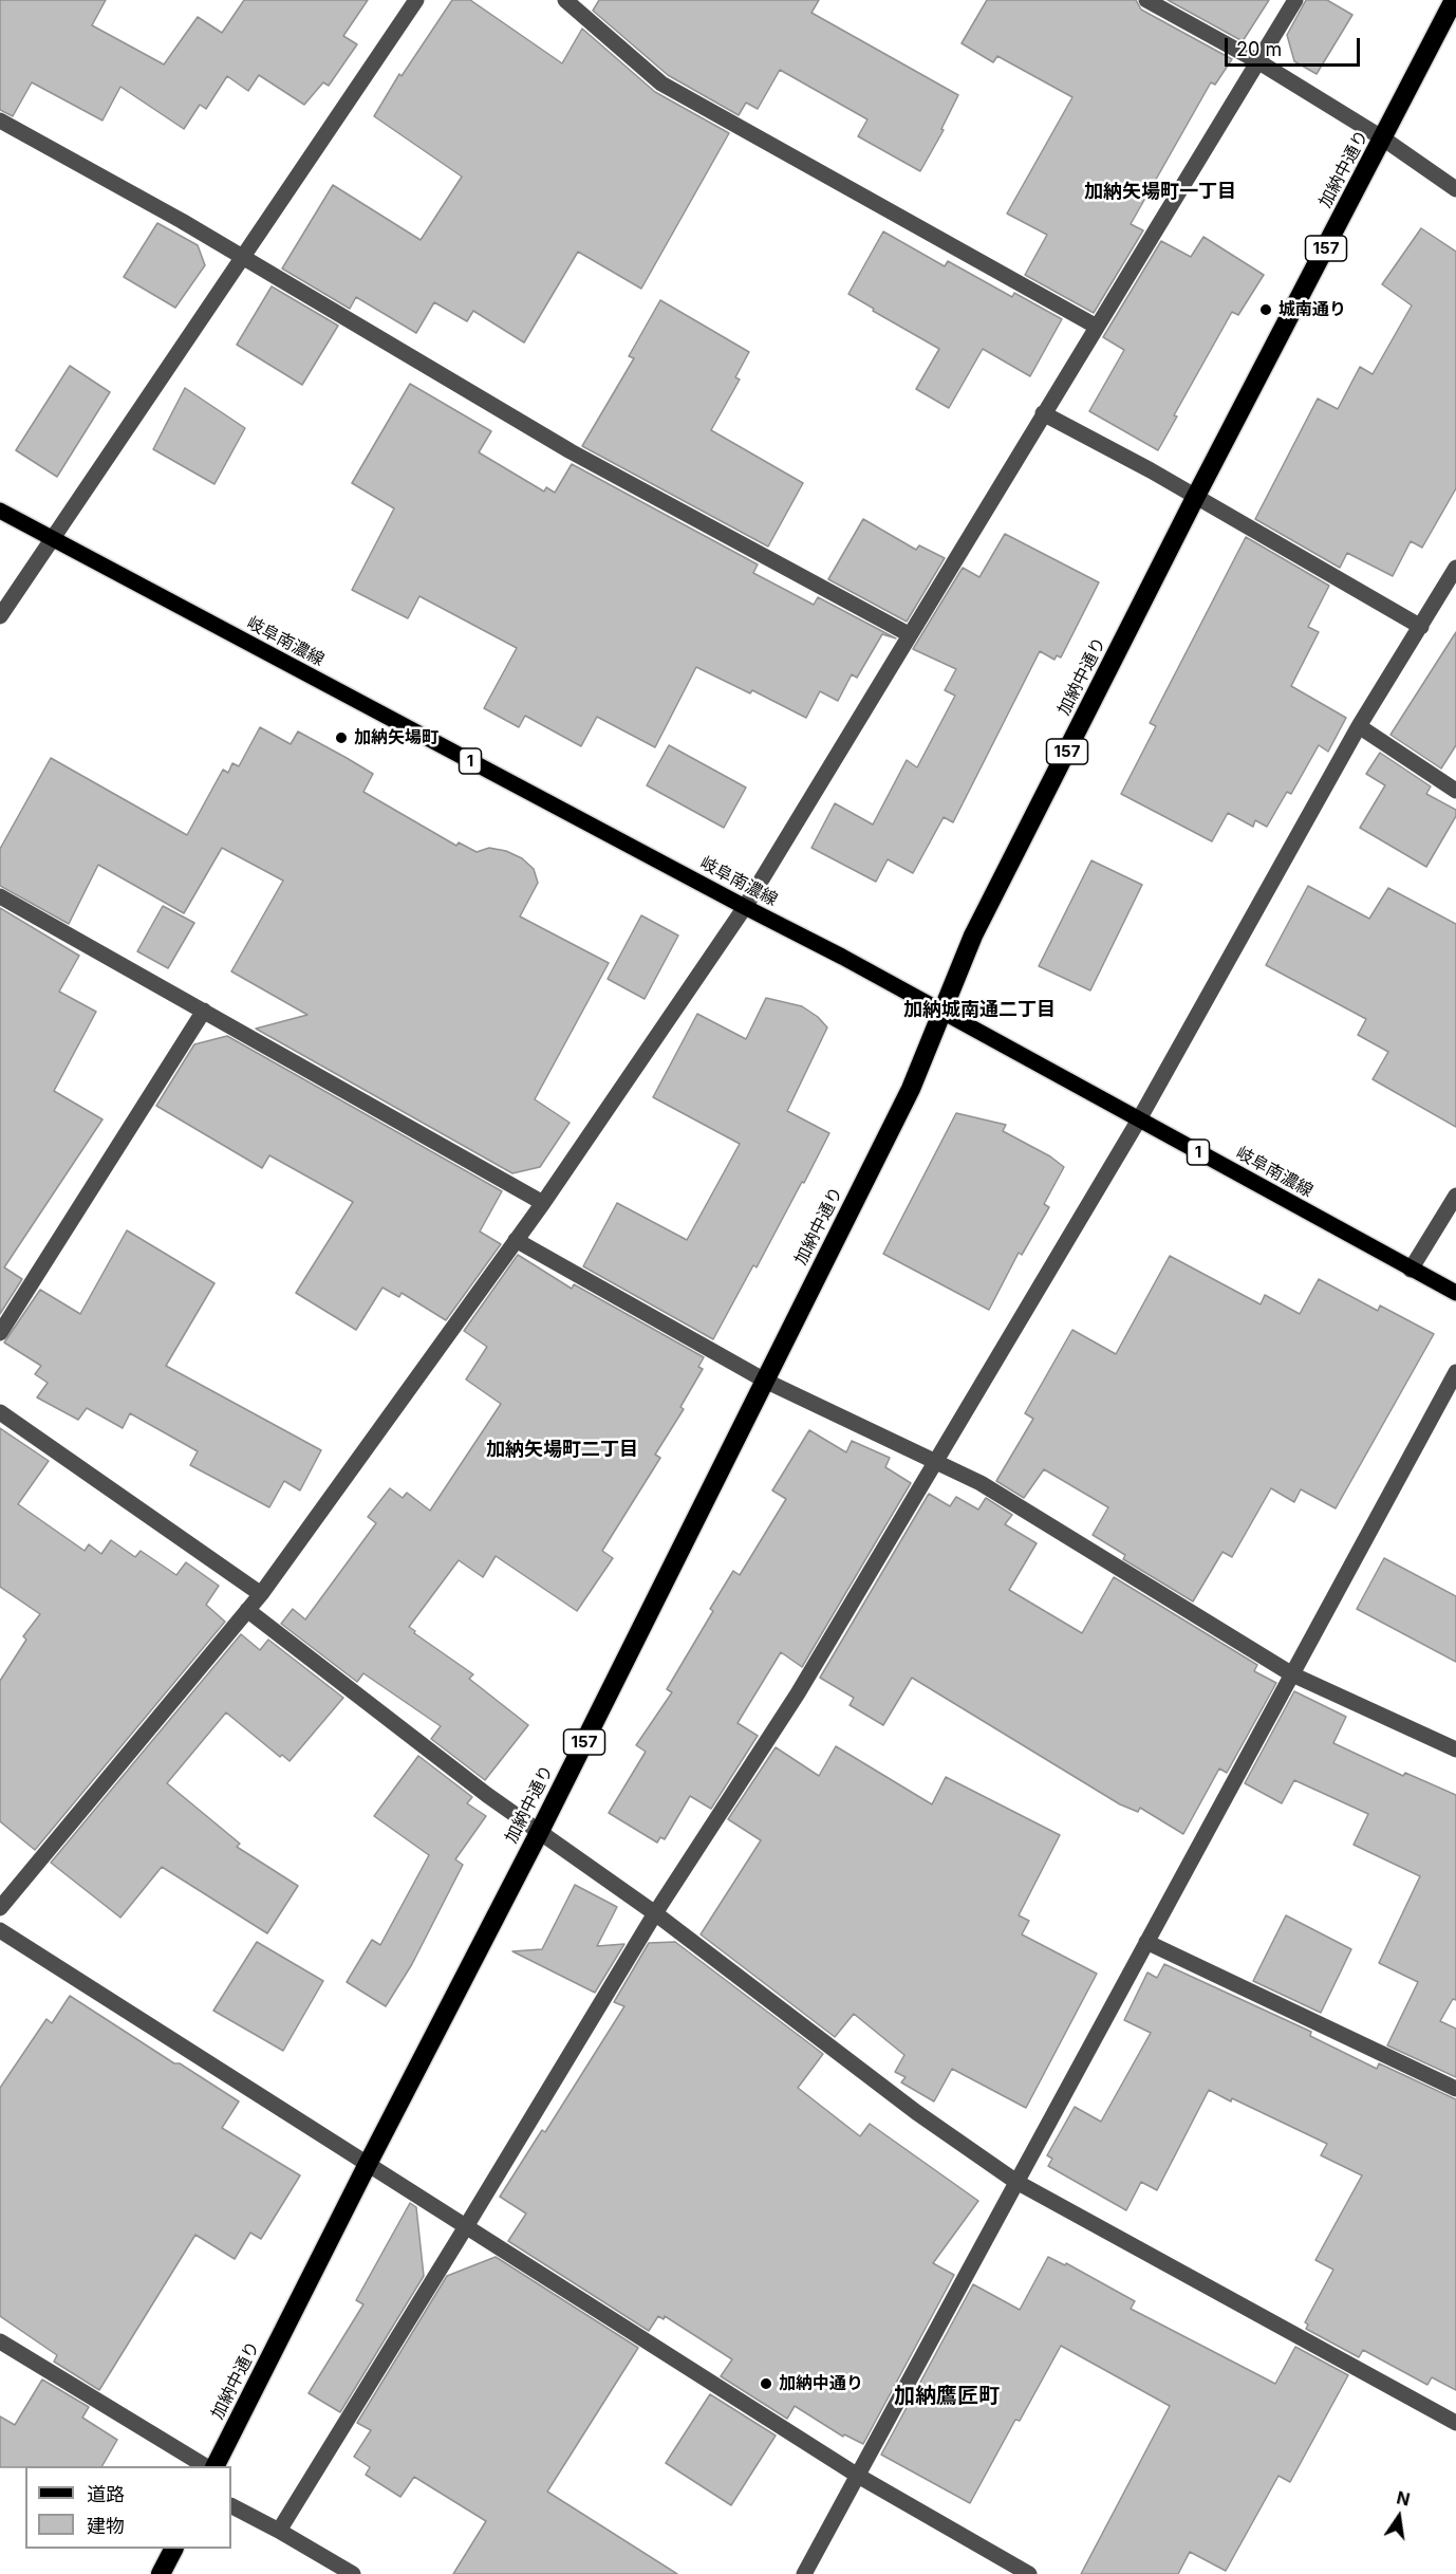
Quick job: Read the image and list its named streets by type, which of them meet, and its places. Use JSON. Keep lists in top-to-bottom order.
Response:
{
  "streets": {
    "highway": ["加納中通り", "157"],
    "main road": ["岐阜南濃線", "1"]
  },
  "crossings": [
    ["加納中通り", "岐阜南濃線"]
  ],
  "districts": [
    "加納矢場町一丁目",
    "加納城南通二丁目",
    "加納矢場町二丁目",
    "加納鷹匠町"
  ],
  "places": ["城南通り", "加納矢場町", "加納中通り"],
  "legend": ["道路", "建物"],
  "scale_bar": "20 m",
  "north": "top"
}
